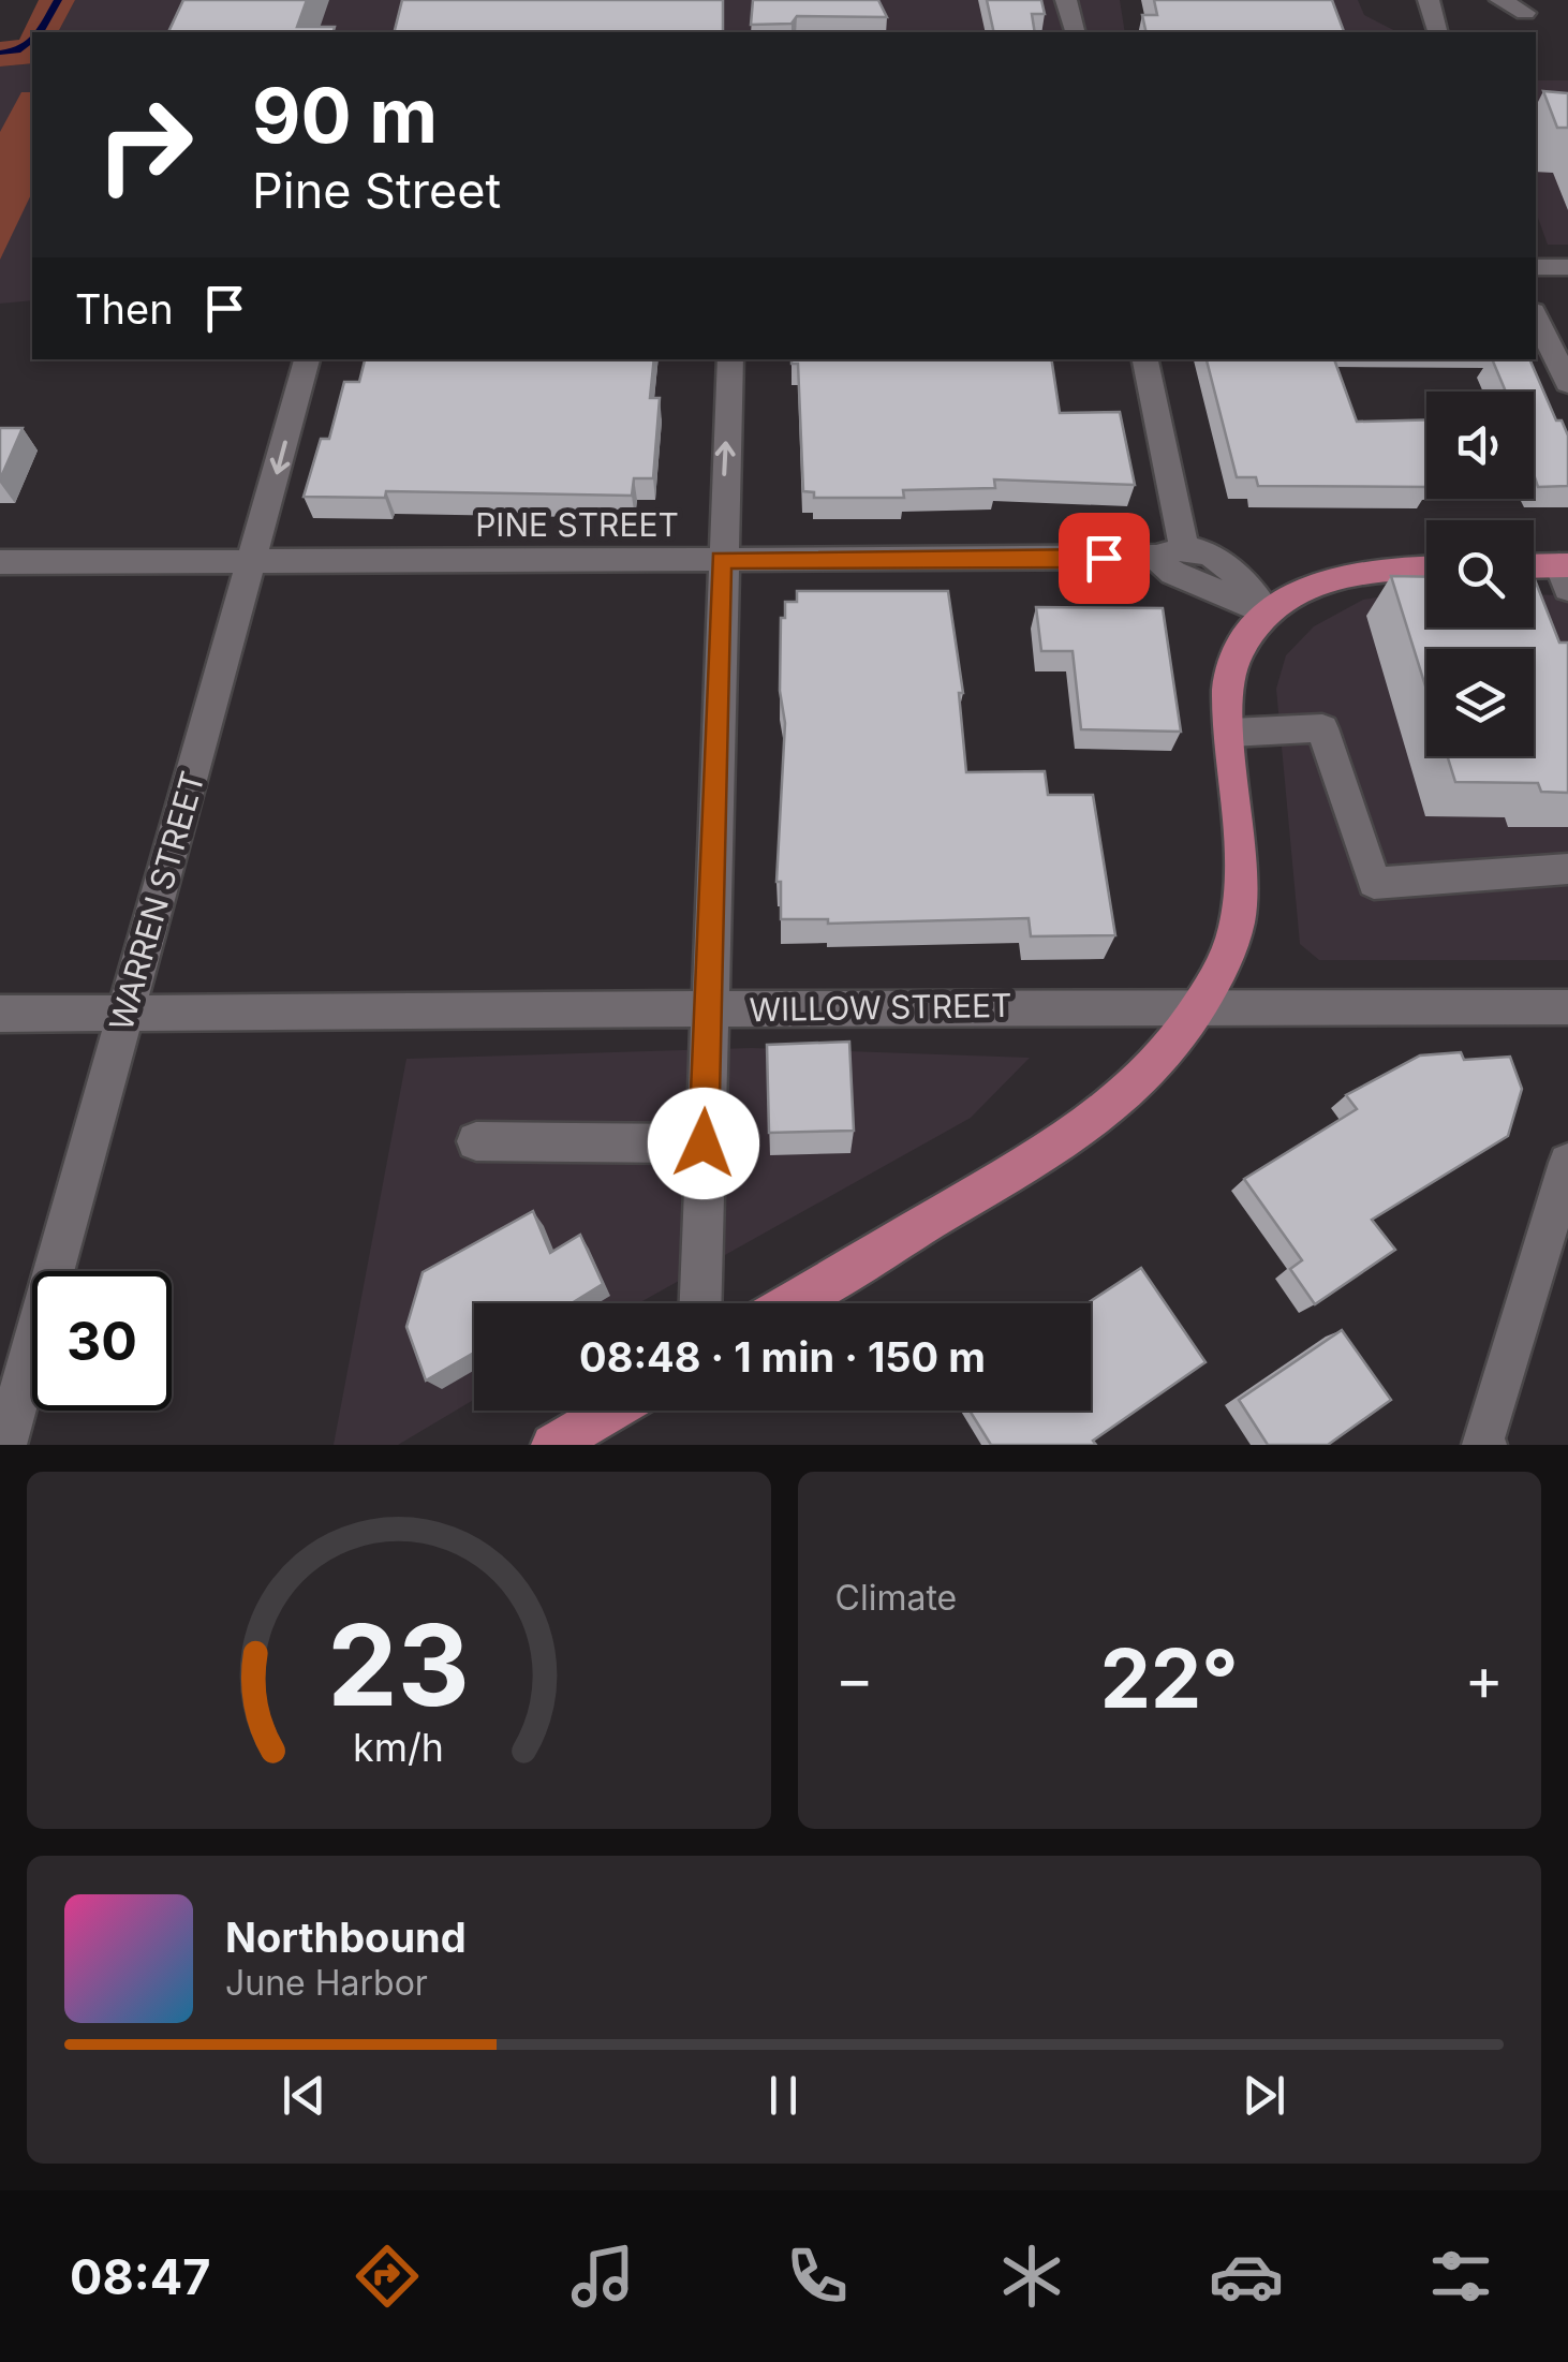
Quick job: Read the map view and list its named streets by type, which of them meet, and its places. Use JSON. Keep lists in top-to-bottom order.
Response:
{
  "streets": {
    "street": ["PINE STREET", "WARREN STREET", "WILLOW STREET"]
  },
  "crossings": [
    ["PINE STREET", "WARREN STREET"],
    ["WARREN STREET", "WILLOW STREET"]
  ],
  "page": {
    "turn": ["90 m", "Pine Street"],
    "then": "Then",
    "limit": "30",
    "trip": "08:48 · 1 min · 150 m",
    "tile": "Climate",
    "heat": ["−", "22°", "+"],
    "song": ["Northbound", "June Harbor"],
    "tabs": "08:47",
    "gauge": ["23", "km/h"]
  }
}
